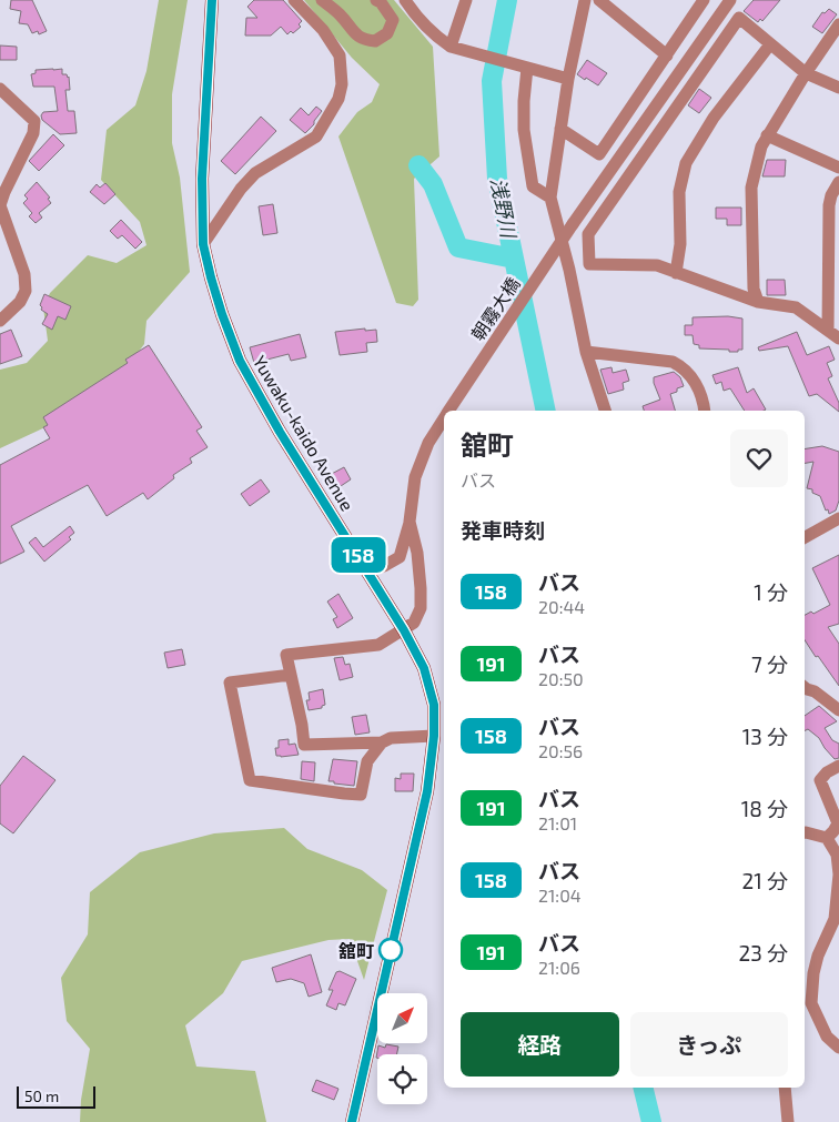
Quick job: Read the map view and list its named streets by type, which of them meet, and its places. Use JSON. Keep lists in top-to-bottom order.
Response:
{
  "streets": {
    "main road": ["Yuwaku-kaido Avenue"],
    "street": ["朝霧大橋"]
  },
  "water": ["浅野川"],
  "places": ["舘町"],
  "lines": ["bus line 158"],
  "scale_bar": "50 m",
  "north": "top right",
  "page": {
    "on_map": "158",
    "heading": [
      ["舘町", "バス"],
      "発車時刻"
    ],
    "list": [
      {
        "mark": "158",
        "name": "バス",
        "note": "20:44",
        "value": "1 分"
      },
      {
        "mark": "191",
        "name": "バス",
        "note": "20:50",
        "value": "7 分"
      },
      {
        "mark": "158",
        "name": "バス",
        "note": "20:56",
        "value": "13 分"
      },
      {
        "mark": "191",
        "name": "バス",
        "note": "21:01",
        "value": "18 分"
      },
      {
        "mark": "158",
        "name": "バス",
        "note": "21:04",
        "value": "21 分"
      },
      {
        "mark": "191",
        "name": "バス",
        "note": "21:06",
        "value": "23 分"
      }
    ],
    "buttons": ["経路", "きっぷ"],
    "scale": "50 m"
  }
}
